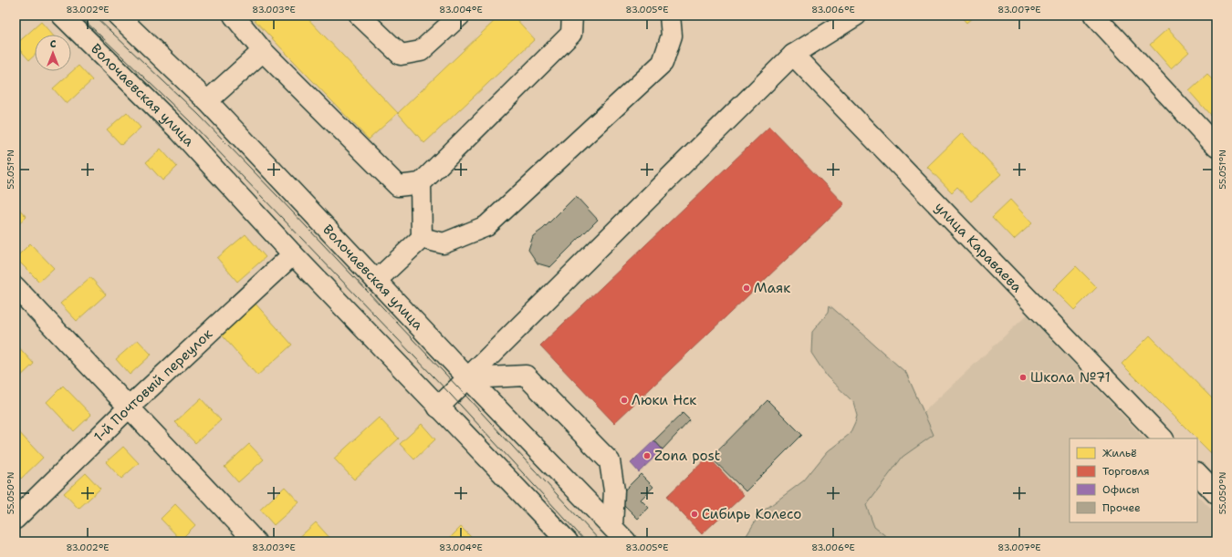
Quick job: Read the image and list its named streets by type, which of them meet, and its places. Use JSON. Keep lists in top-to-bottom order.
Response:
{
  "streets": {
    "street": ["Волочаевская улица", "улица Караваева", "1-й Почтовый переулок"]
  },
  "crossings": [
    ["Волочаевская улица", "1-й Почтовый переулок"]
  ],
  "places": [
    "Маяк",
    "Школа №71",
    "Люки Нск",
    "Zona post",
    "Сибирь Колесо"
  ],
  "legend": [
    "Жильё",
    "Торговля",
    "Офисы",
    "Прочее"
  ],
  "north": "top",
  "coordinates": [
    "83.002°E",
    "83.003°E",
    "83.004°E",
    "83.005°E",
    "83.006°E",
    "83.007°E",
    "55.051°N",
    "55.050°N"
  ]
}
